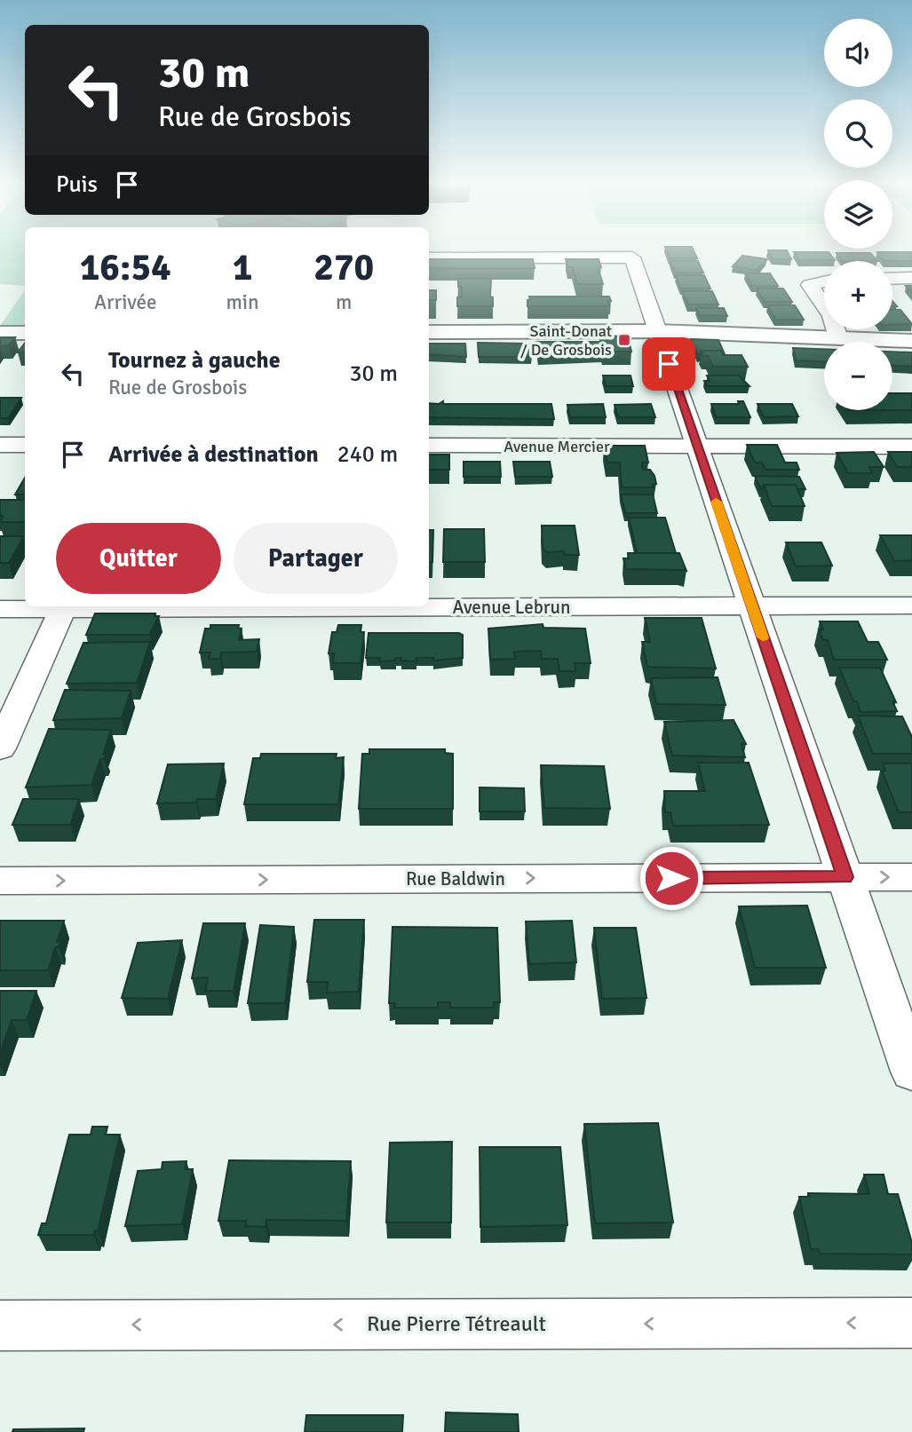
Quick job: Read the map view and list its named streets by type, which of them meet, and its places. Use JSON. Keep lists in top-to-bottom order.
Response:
{
  "streets": {
    "street": [
      "Avenue Mercier",
      "Avenue Lebrun",
      "Rue Baldwin",
      "Rue Pierre Tétreault"
    ]
  },
  "one_way": ["Rue Baldwin", "Rue Pierre Tétreault"],
  "places": {
    "transit": ["Saint-Donat / De Grosbois"]
  },
  "page": {
    "map_buttons": ["+", "−"],
    "turn": ["30 m", "Rue de Grosbois"],
    "then": "Puis",
    "eta": [
      "16:54",
      "Arrivée",
      "1",
      "min",
      "270",
      "m"
    ],
    "list": [
      {
        "name": "Tournez à gauche",
        "note": "Rue de Grosbois",
        "value": "30 m"
      },
      {
        "name": "Arrivée à destination",
        "value": "240 m"
      }
    ],
    "buttons": ["Quitter", "Partager"]
  }
}
